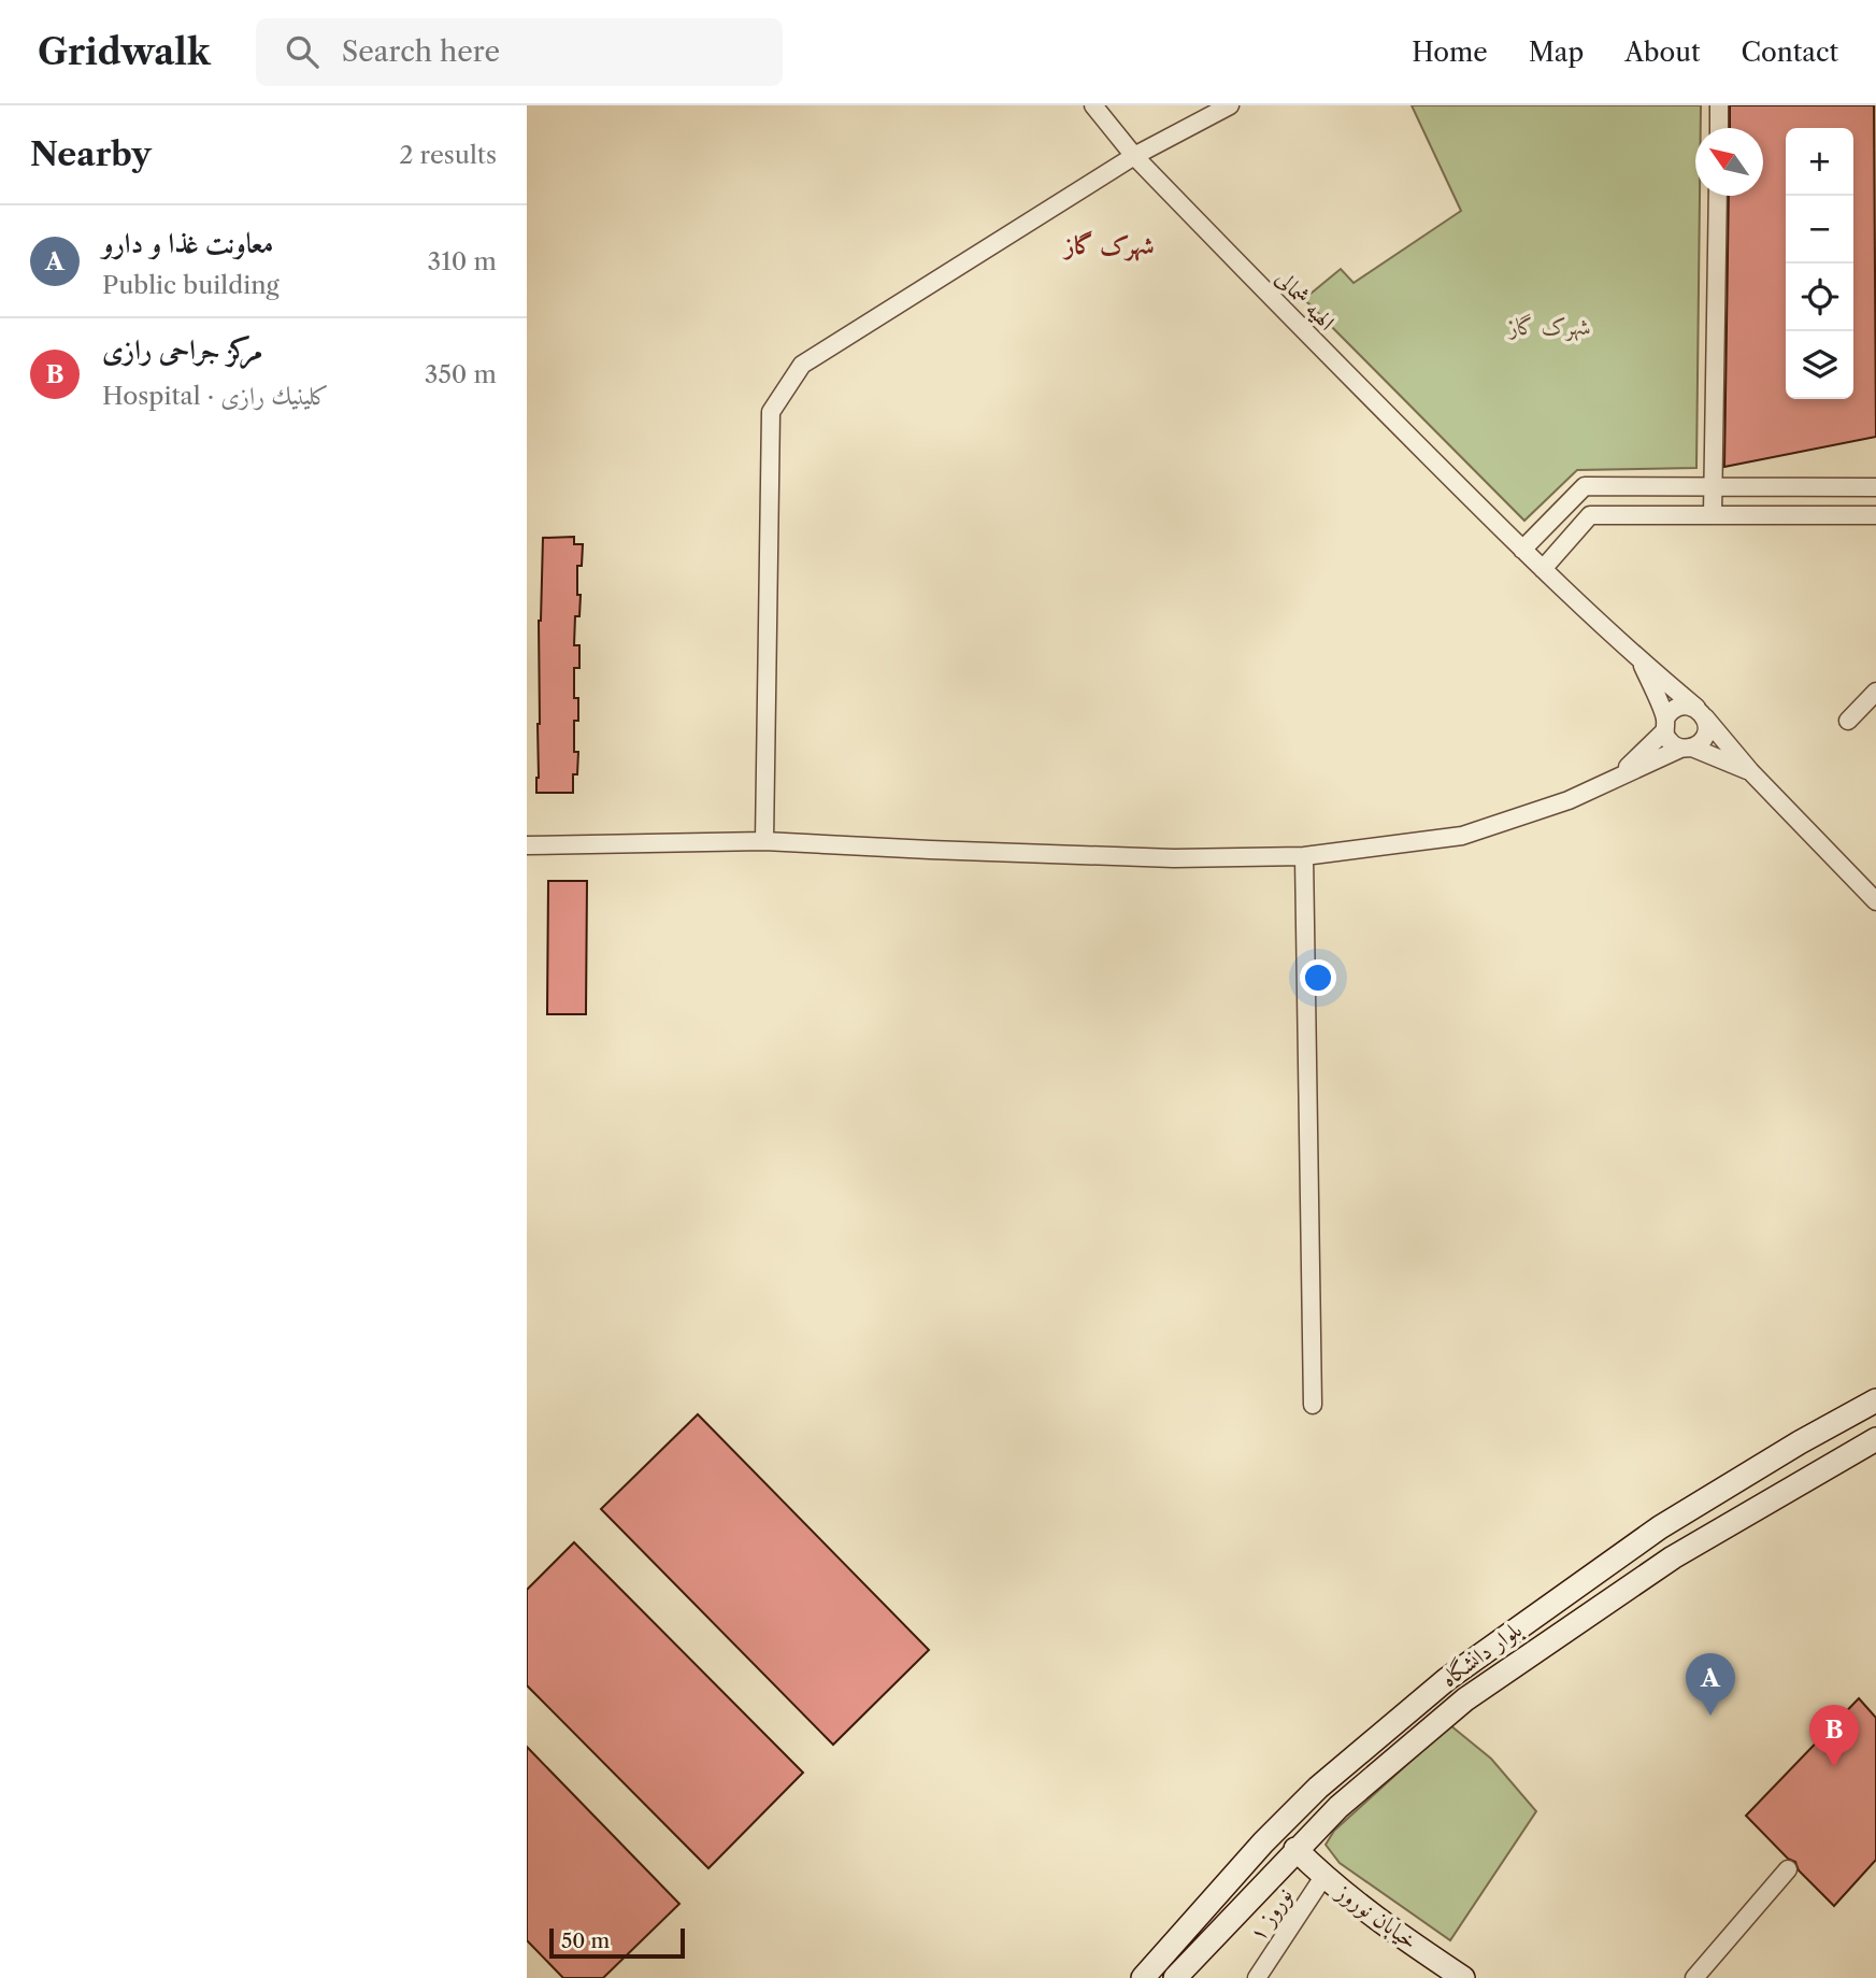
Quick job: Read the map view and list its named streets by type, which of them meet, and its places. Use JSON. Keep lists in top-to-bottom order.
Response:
{
  "streets": {
    "main road": ["بلوار دانشگاه", "خیابان نوروز"],
    "street": ["الهیه شمالی", "نوروز ۱"]
  },
  "crossings": [
    ["بلوار دانشگاه", "خیابان نوروز"],
    ["نوروز ۱", "خیابان نوروز"]
  ],
  "districts": ["شهرک گاز"],
  "parks": ["شهرک گاز"],
  "scale_bar": "50 m",
  "north": "top left",
  "page": {
    "header": "Gridwalk",
    "search": "Search here",
    "nav": [
      "Home",
      "Map",
      "About",
      "Contact"
    ],
    "heading": ["Nearby", "2 results"],
    "map_buttons": ["+", "−"],
    "list": [
      {
        "mark": "A",
        "name": "معاونت غذا و دارو",
        "note": "Public building",
        "value": "310 m"
      },
      {
        "mark": "B",
        "name": "مرکز جراحی رازی",
        "note": "Hospital · كلينيك رازی",
        "value": "350 m"
      }
    ],
    "pins": ["A", "B"],
    "scale": "50 m"
  }
}
